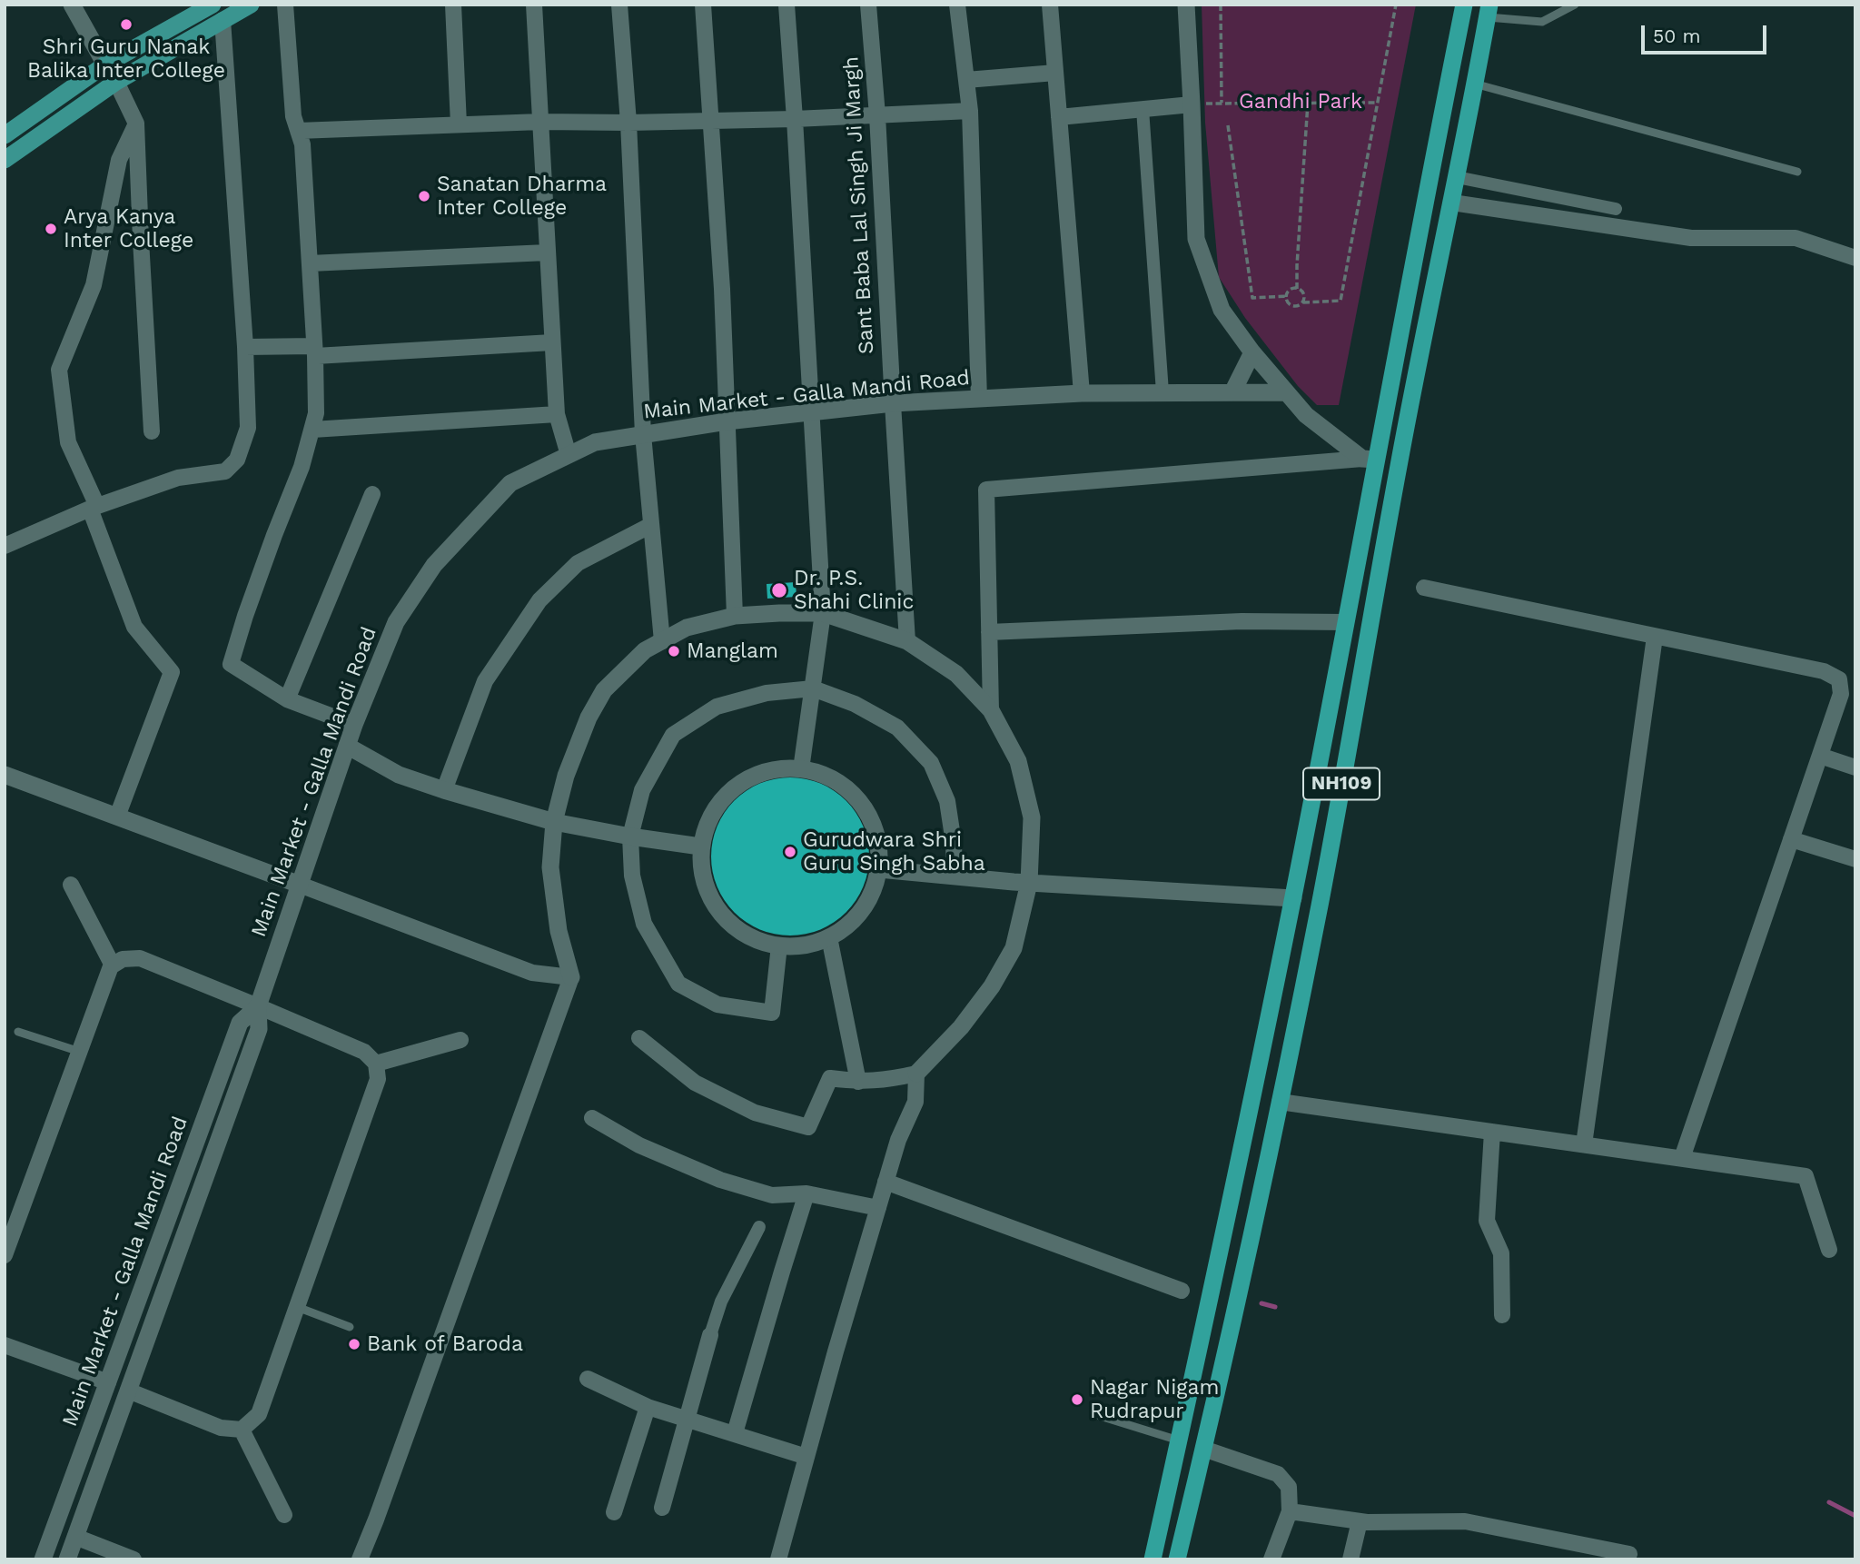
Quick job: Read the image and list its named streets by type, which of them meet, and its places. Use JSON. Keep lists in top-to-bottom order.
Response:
{
  "streets": {
    "highway": ["NH109"],
    "street": ["Sant Baba Lal Singh Ji Margh", "Main Market - Galla Mandi Road"]
  },
  "crossings": [
    ["Sant Baba Lal Singh Ji Margh", "Main Market - Galla Mandi Road"]
  ],
  "parks": ["Gandhi Park"],
  "places": [
    "Shri Guru Nanak Balika Inter College",
    "Sanatan Dharma Inter College",
    "Arya Kanya Inter College",
    "Dr. P.S. Shahi Clinic",
    "Manglam",
    "Gurudwara Shri Guru Singh Sabha",
    "Bank of Baroda",
    "Nagar Nigam Rudrapur"
  ],
  "scale_bar": "50 m"
}
